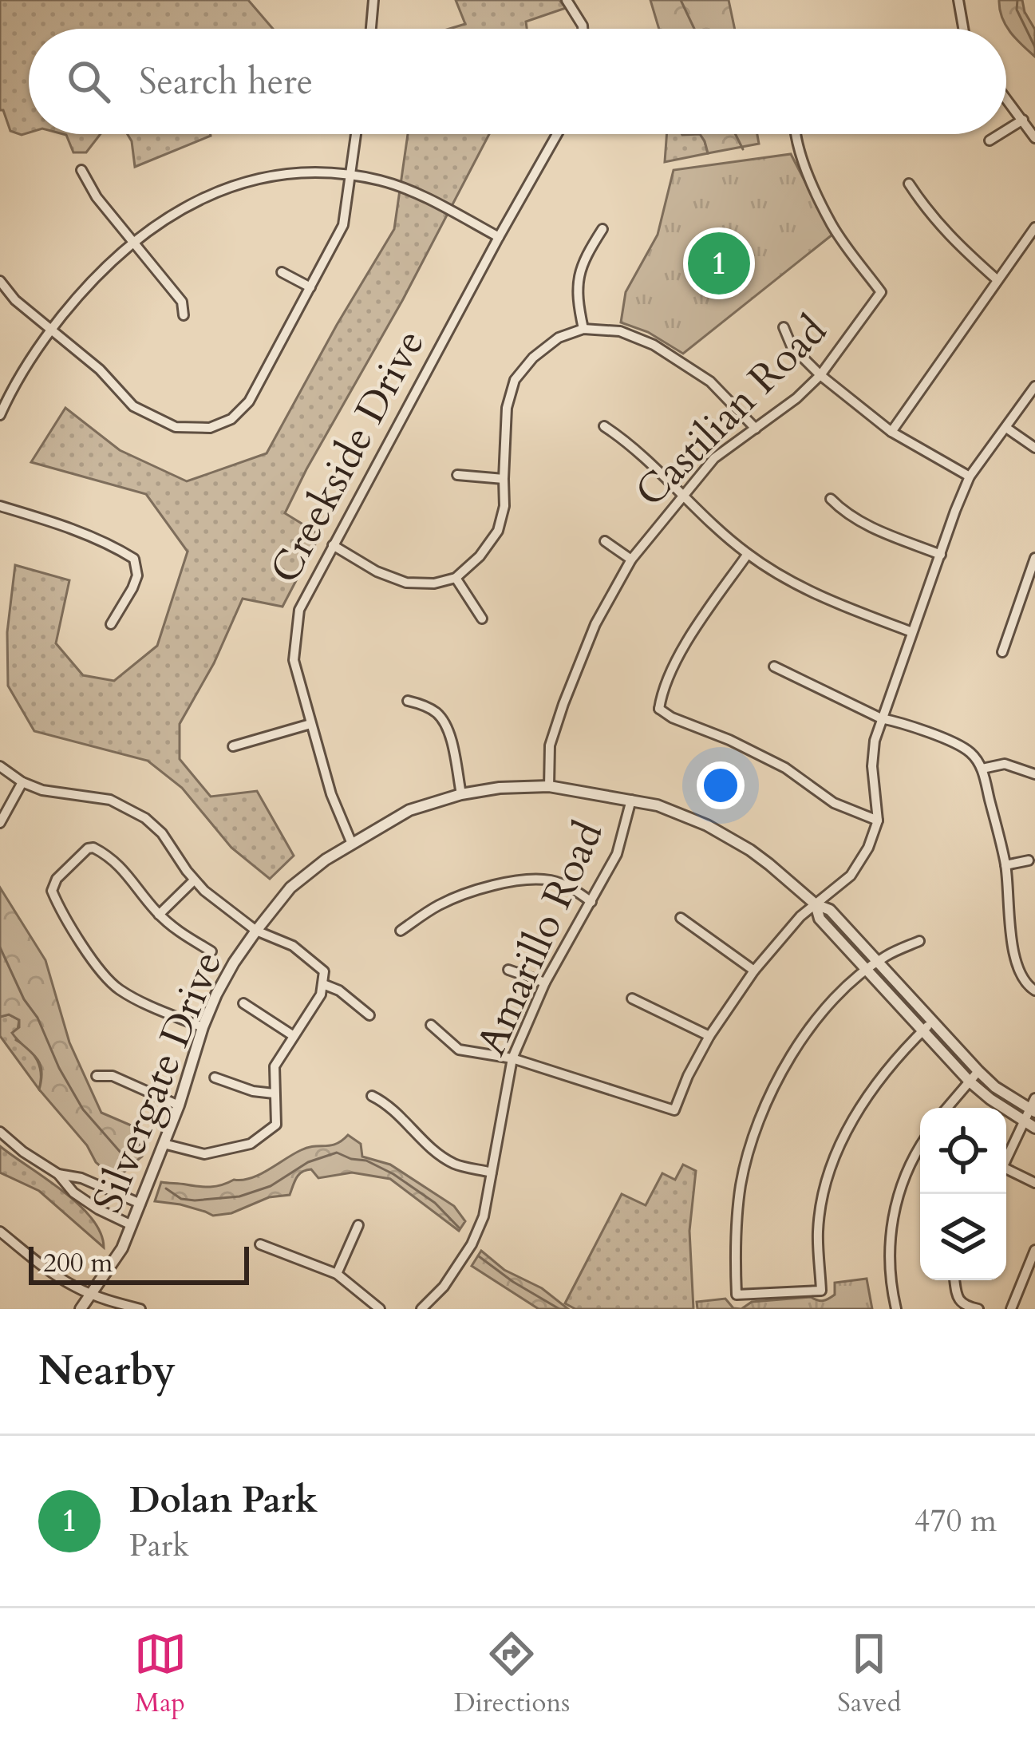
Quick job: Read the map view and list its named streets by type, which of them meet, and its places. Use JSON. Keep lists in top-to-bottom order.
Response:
{
  "streets": {
    "street": [
      "Castilian Road",
      "Creekside Drive",
      "Amarillo Road",
      "Silvergate Drive"
    ]
  },
  "crossings": [
    ["Castilian Road", "Silvergate Drive"],
    ["Creekside Drive", "Silvergate Drive"],
    ["Amarillo Road", "Silvergate Drive"]
  ],
  "scale_bar": "200 m",
  "page": {
    "search": "Search here",
    "pins": "1",
    "scale": "200 m",
    "heading": "Nearby",
    "list": [
      {
        "mark": "1",
        "name": "Dolan Park",
        "note": "Park",
        "value": "470 m"
      }
    ],
    "nav": ["Map", "Directions", "Saved"]
  }
}
